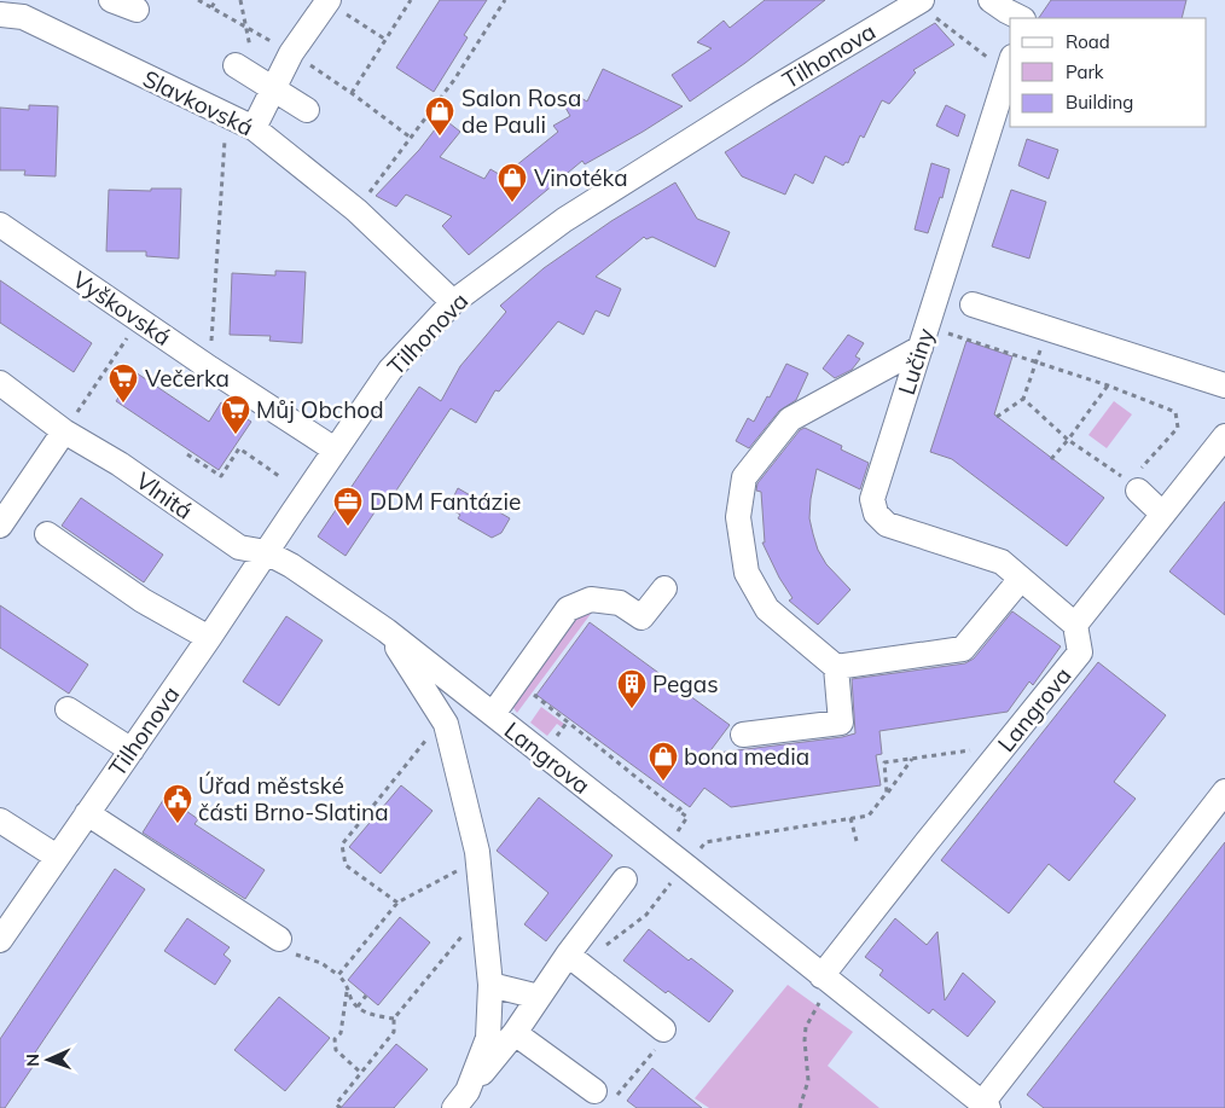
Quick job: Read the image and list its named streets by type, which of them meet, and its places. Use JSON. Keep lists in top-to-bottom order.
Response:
{
  "streets": {
    "street": [
      "Tilhonova",
      "Slavkovská",
      "Vyškovská",
      "Lučiny",
      "Vlnitá",
      "Langrova"
    ]
  },
  "crossings": [
    ["Tilhonova", "Slavkovská"],
    ["Tilhonova", "Vyškovská"],
    ["Tilhonova", "Vlnitá"],
    ["Tilhonova", "Langrova"],
    ["Lučiny", "Langrova"],
    ["Vlnitá", "Langrova"]
  ],
  "places": {
    "shop": ["Salon Rosa de Pauli", "Vinotéka", "bona media"],
    "supermarket": ["Večerka", "Můj Obchod"],
    "office": ["DDM Fantázie"],
    "building": ["Pegas"],
    "public building": ["Úřad městské části Brno-Slatina"]
  },
  "legend": ["Road", "Park", "Building"],
  "north": "left"
}
